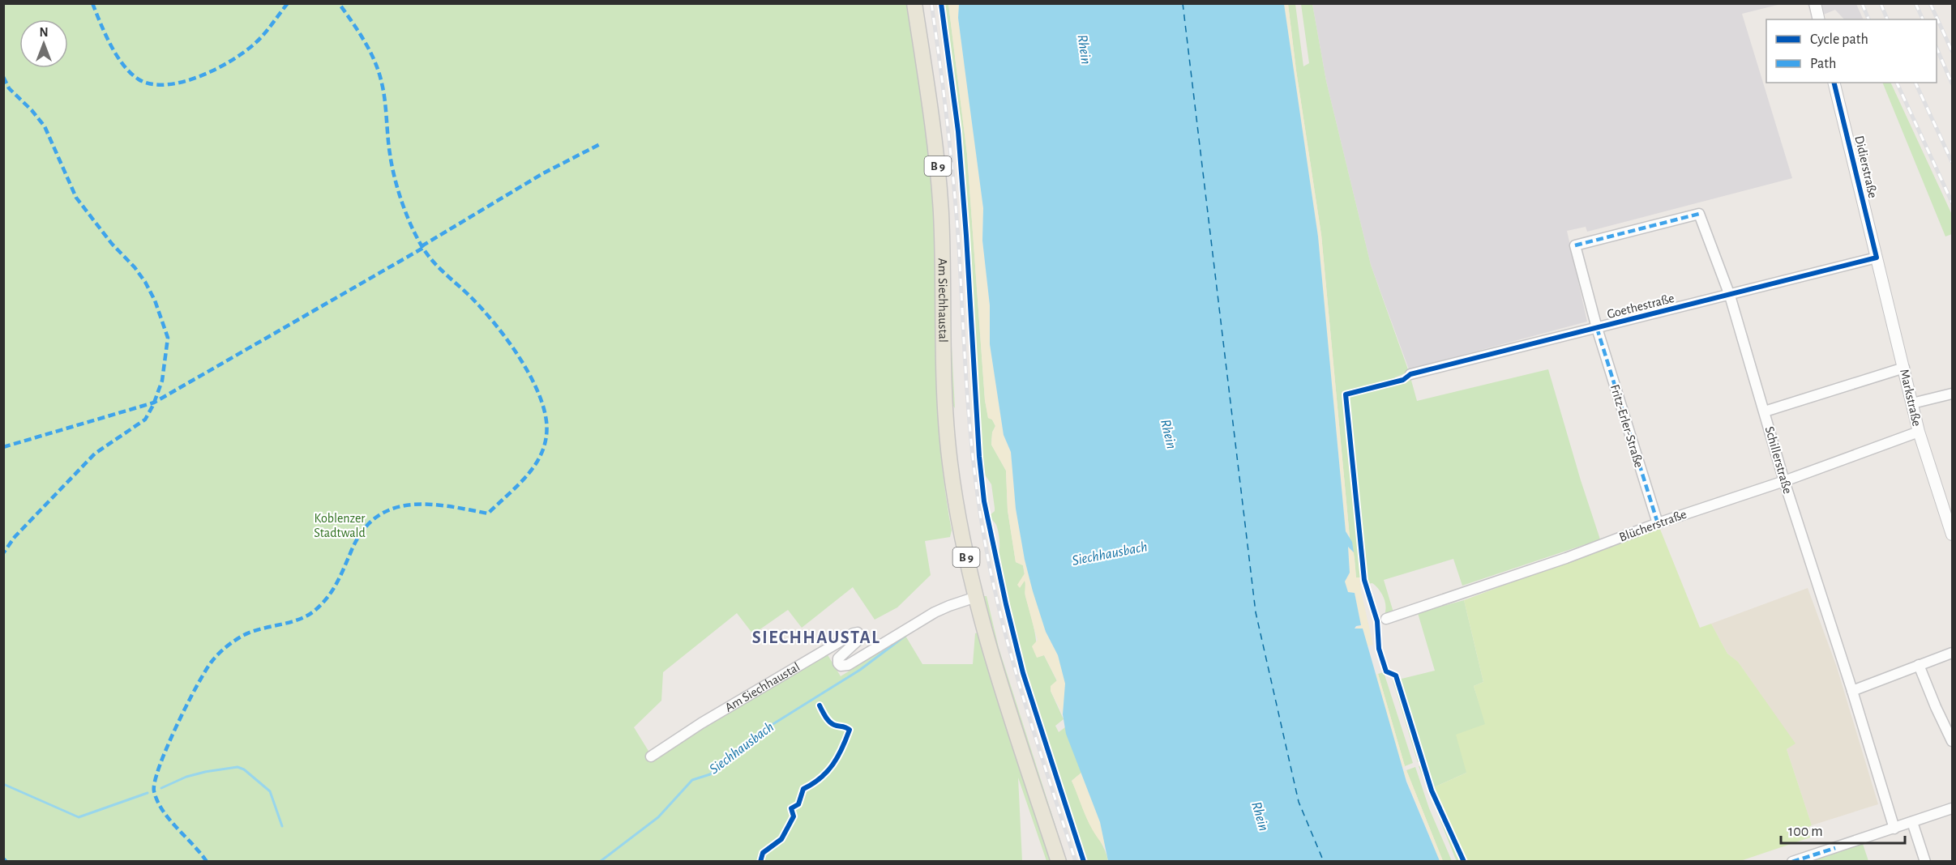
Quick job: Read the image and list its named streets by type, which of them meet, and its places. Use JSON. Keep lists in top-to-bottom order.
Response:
{
  "streets": {
    "main road": ["B 9", "Am Siechhaustal"],
    "street": [
      "Didierstraße",
      "Goethestraße",
      "Markstraße",
      "Fritz-Erler-Straße",
      "Schillerstraße",
      "Blücherstraße"
    ]
  },
  "crossings": [
    ["Didierstraße", "Goethestraße"],
    ["Didierstraße", "Markstraße"],
    ["Goethestraße", "Markstraße"],
    ["Goethestraße", "Fritz-Erler-Straße"],
    ["Goethestraße", "Schillerstraße"],
    ["Markstraße", "Blücherstraße"],
    ["Fritz-Erler-Straße", "Schillerstraße"],
    ["Fritz-Erler-Straße", "Blücherstraße"],
    ["Schillerstraße", "Blücherstraße"]
  ],
  "districts": ["SIECHHAUSTAL"],
  "water": ["Rhein", "Siechhausbach"],
  "parks": ["Koblenzer Stadtwald"],
  "legend": ["Cycle path", "Path"],
  "scale_bar": "100 m",
  "north": "top"
}
